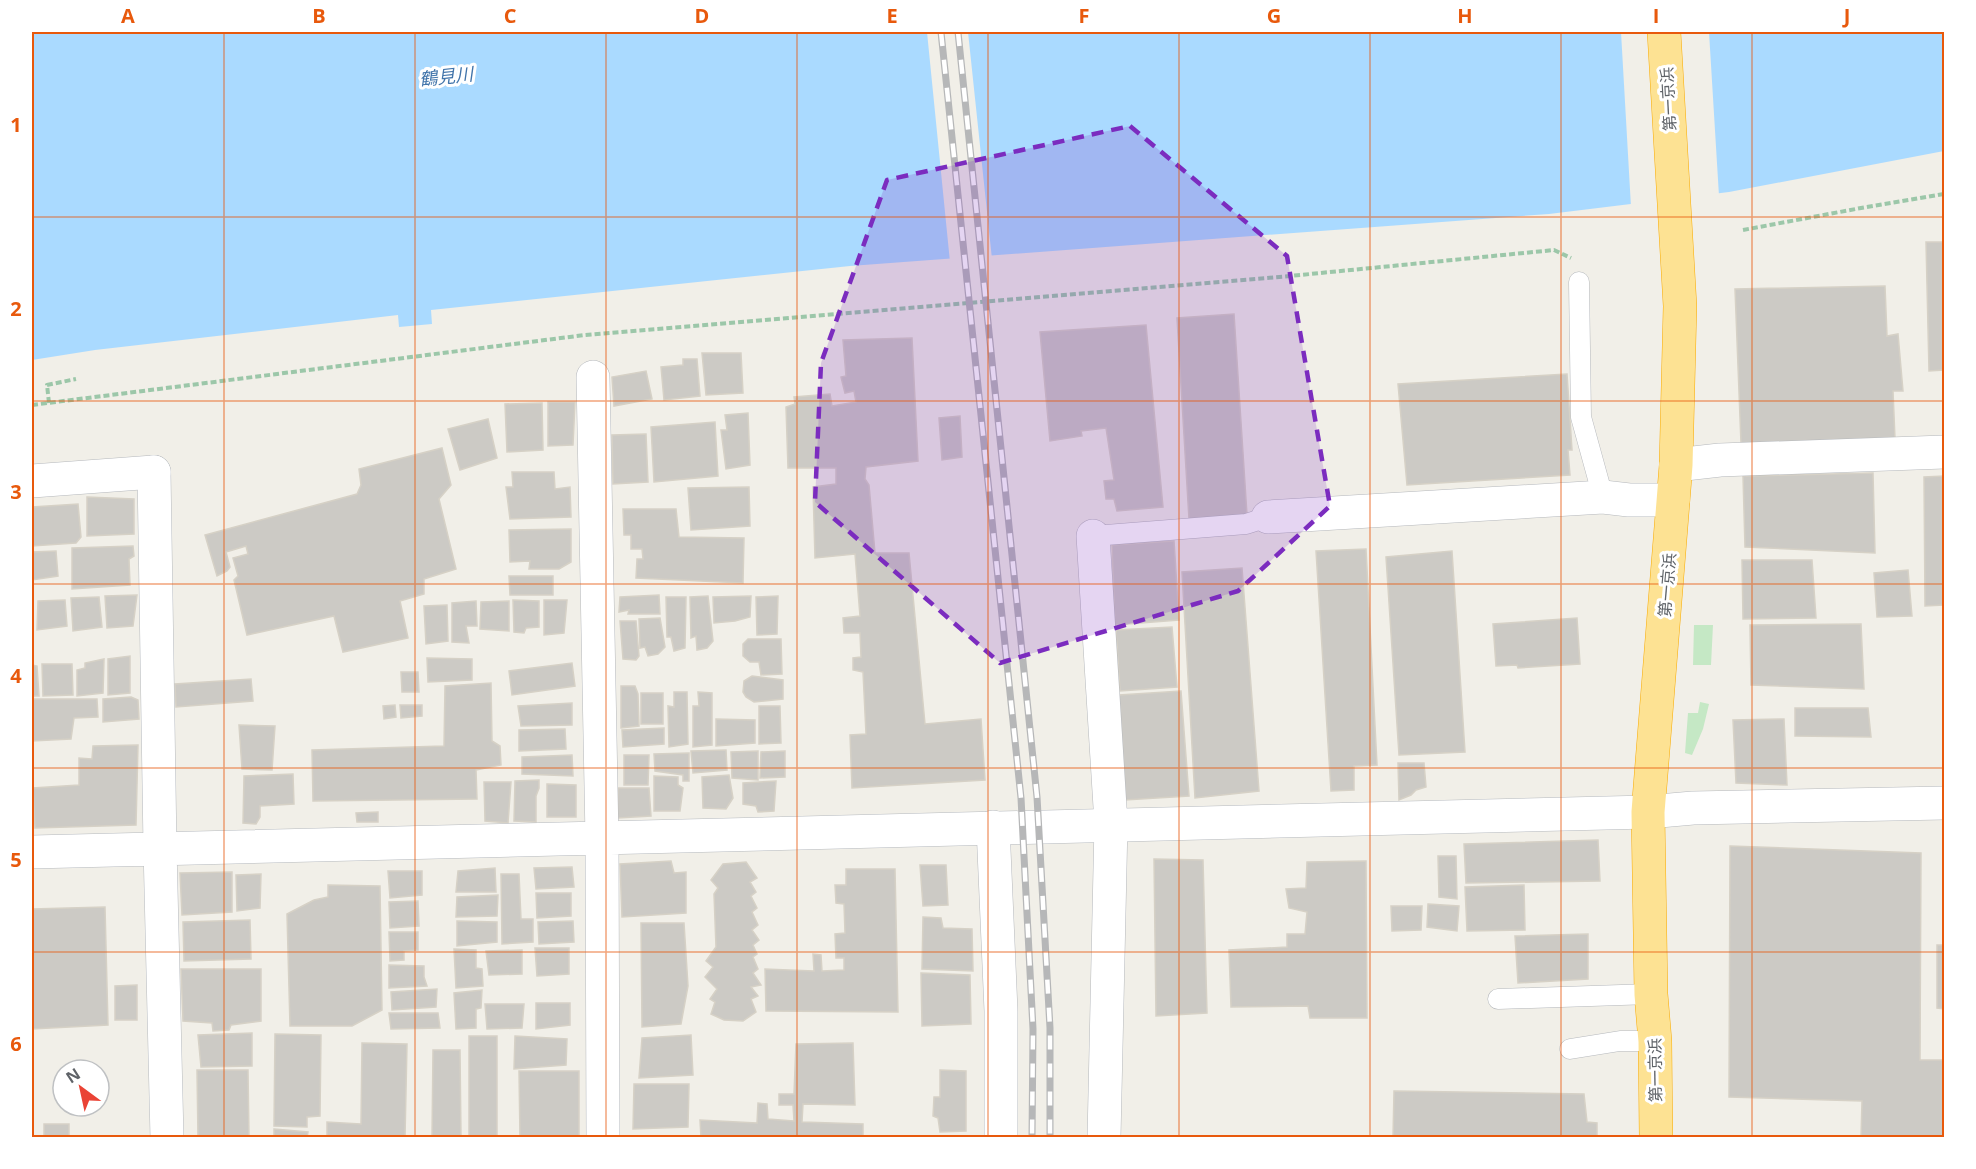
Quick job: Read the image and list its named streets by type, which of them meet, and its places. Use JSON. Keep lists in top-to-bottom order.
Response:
{
  "streets": {
    "highway": ["第一京浜"]
  },
  "water": ["鶴見川"],
  "north": "top left",
  "grid": {
    "columns": [
      "A",
      "B",
      "C",
      "D",
      "E",
      "F",
      "G",
      "H",
      "I",
      "J"
    ],
    "rows": [
      "1",
      "2",
      "3",
      "4",
      "5",
      "6"
    ]
  }
}
